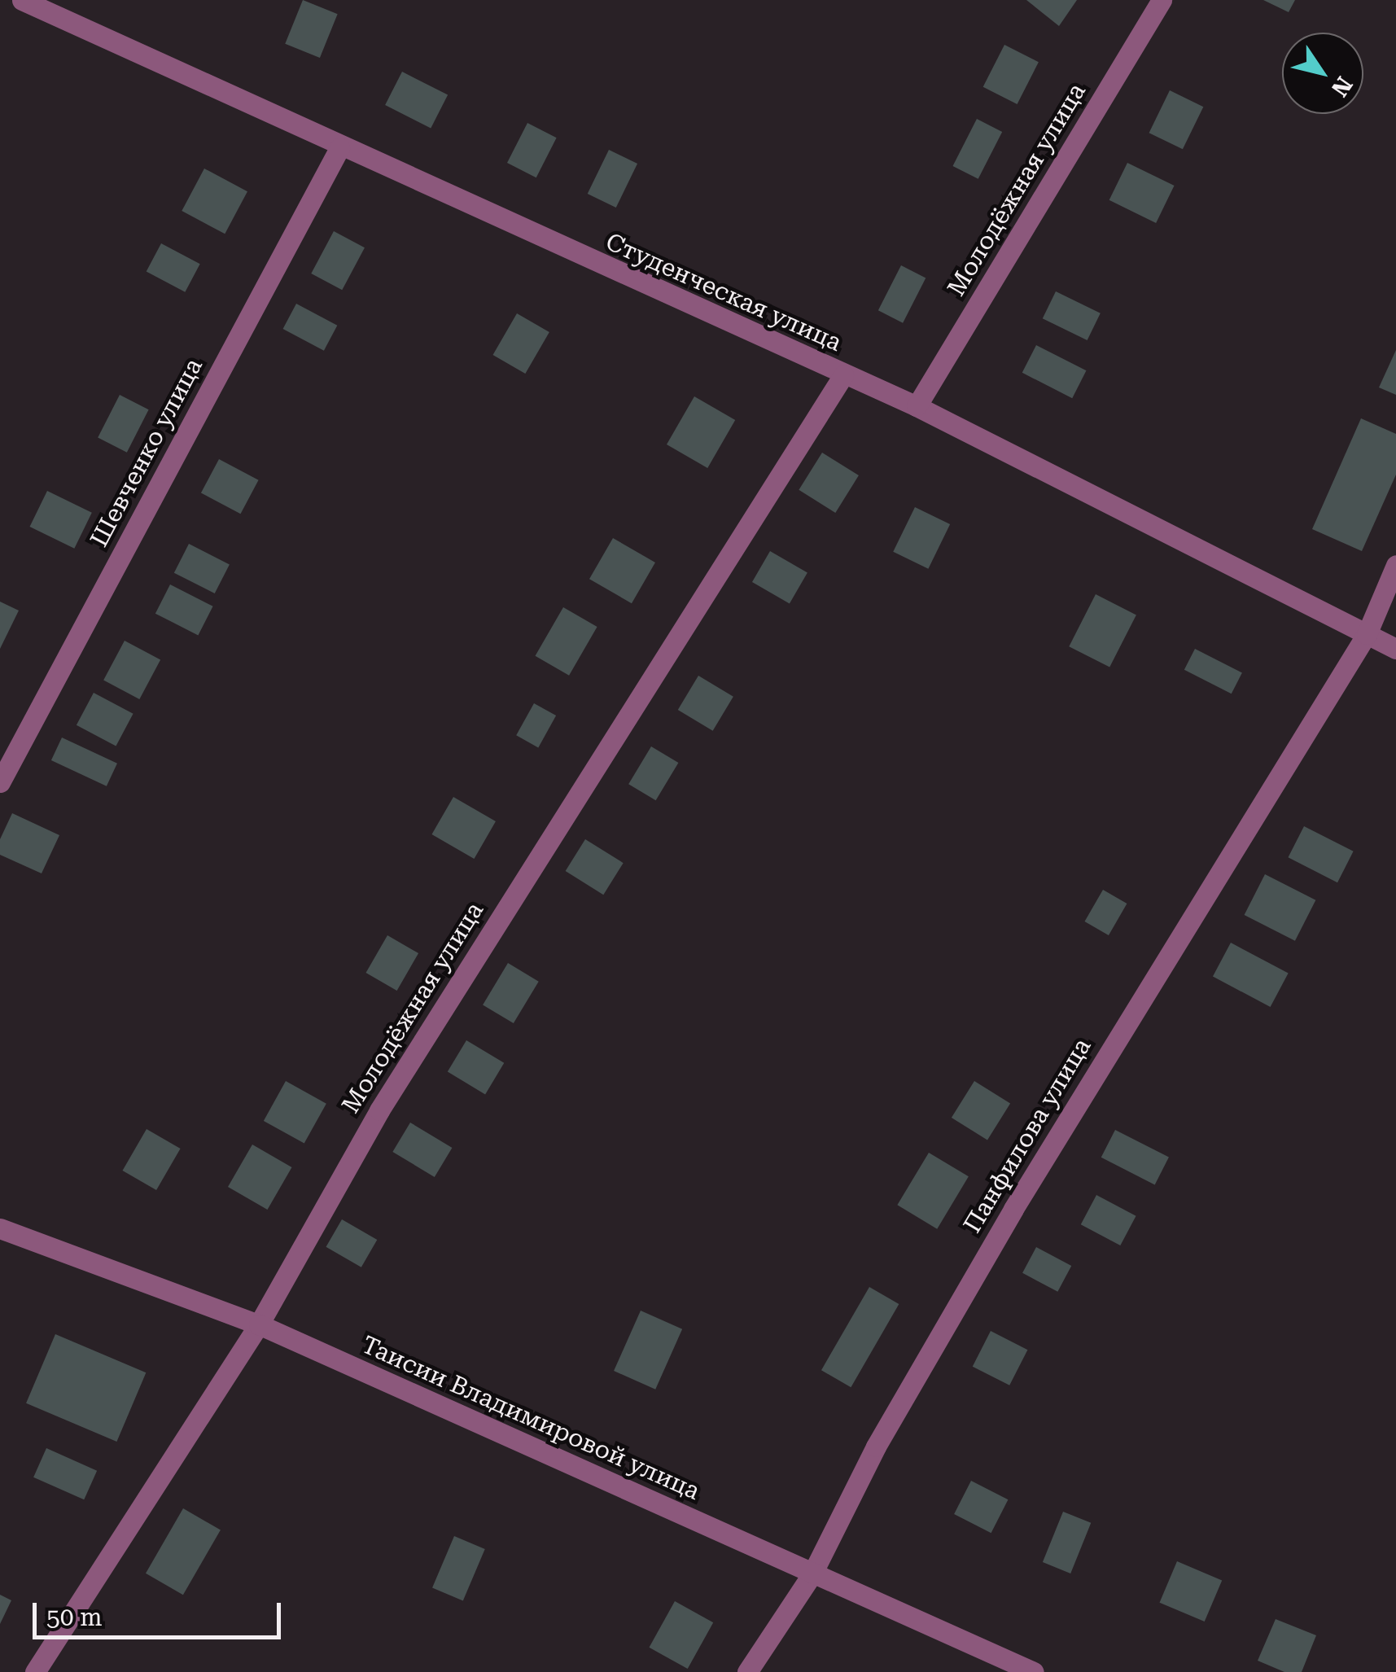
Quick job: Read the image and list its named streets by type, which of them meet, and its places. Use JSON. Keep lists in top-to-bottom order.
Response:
{
  "streets": {
    "street": [
      "Молодёжная улица",
      "Студенческая улица",
      "Шевченко улица",
      "Панфилова улица",
      "Таисии Владимировой улица"
    ]
  },
  "crossings": [
    ["Молодёжная улица", "Студенческая улица"],
    ["Молодёжная улица", "Таисии Владимировой улица"],
    ["Студенческая улица", "Шевченко улица"],
    ["Студенческая улица", "Панфилова улица"],
    ["Панфилова улица", "Таисии Владимировой улица"]
  ],
  "scale_bar": "50 m",
  "north": "bottom right"
}
